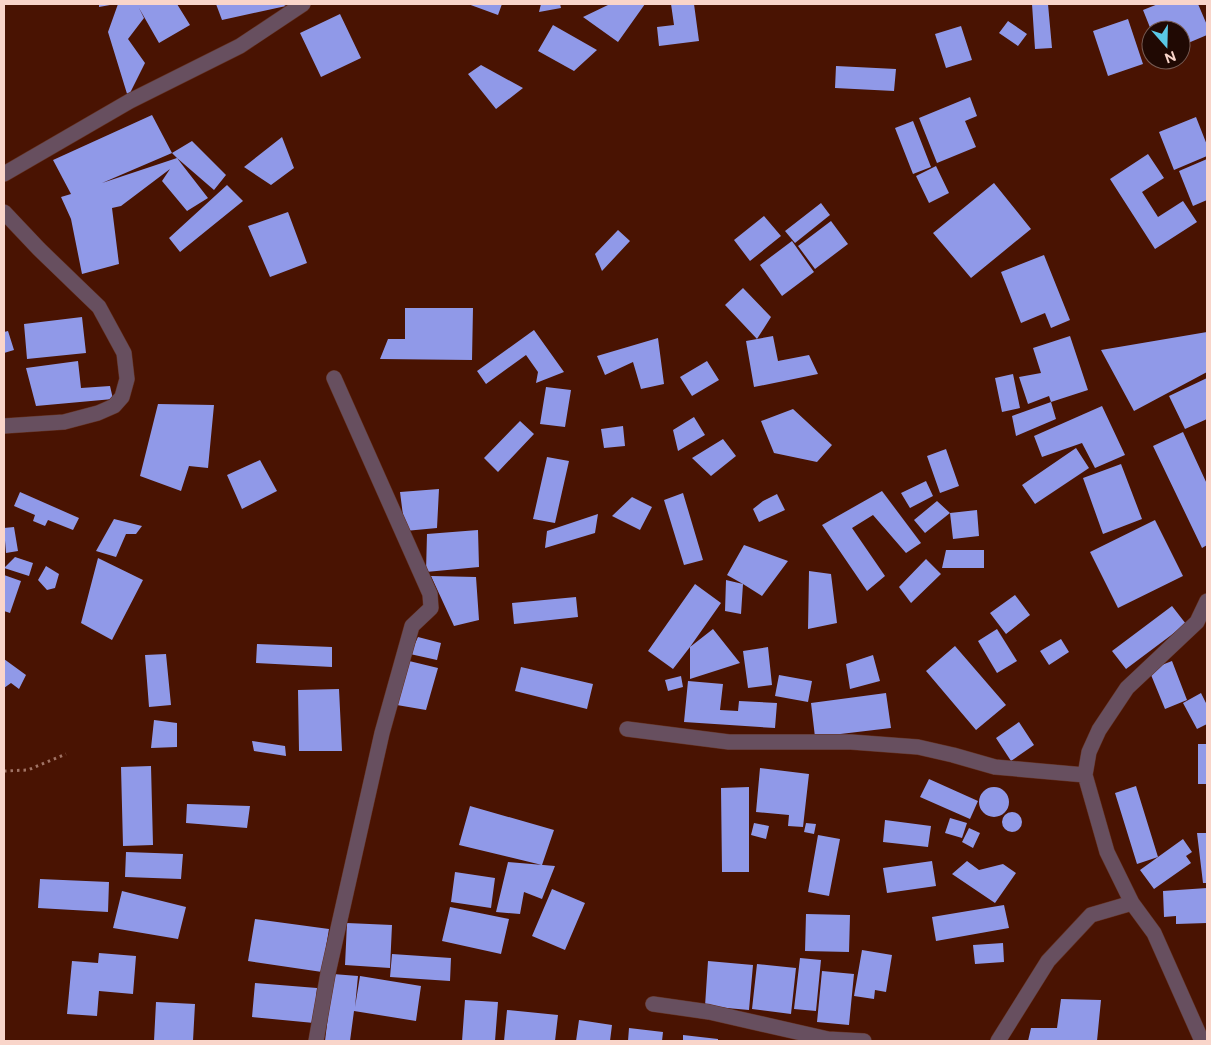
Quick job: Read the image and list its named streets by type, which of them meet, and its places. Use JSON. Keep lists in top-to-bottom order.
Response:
{
  "north": "bottom"
}
